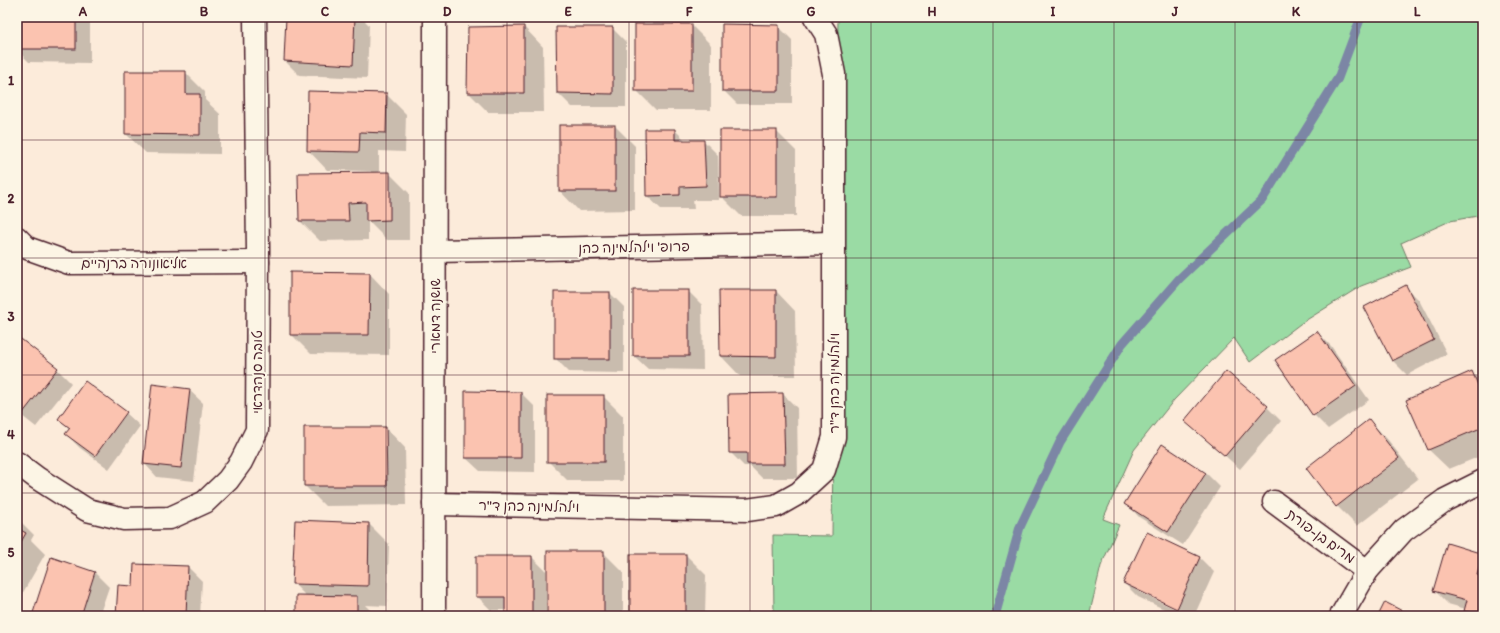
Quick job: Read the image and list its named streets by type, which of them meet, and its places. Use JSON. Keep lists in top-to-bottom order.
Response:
{
  "streets": {
    "street": [
      "פרופ' וילהלמינה כהן",
      "אליאונורה ברנהיים",
      "שושנה דמארי",
      "טובה סנהדראי",
      "וילהלמינה כהן ד\"ר",
      "מרים בן-פורת"
    ]
  },
  "crossings": [
    ["פרופ' וילהלמינה כהן", "שושנה דמארי"],
    ["פרופ' וילהלמינה כהן", "וילהלמינה כהן ד\"ר"],
    ["אליאונורה ברנהיים", "טובה סנהדראי"],
    ["שושנה דמארי", "וילהלמינה כהן ד\"ר"]
  ],
  "grid": {
    "columns": [
      "A",
      "B",
      "C",
      "D",
      "E",
      "F",
      "G",
      "H",
      "I",
      "J",
      "K",
      "L"
    ],
    "rows": [
      "1",
      "2",
      "3",
      "4",
      "5"
    ]
  }
}
